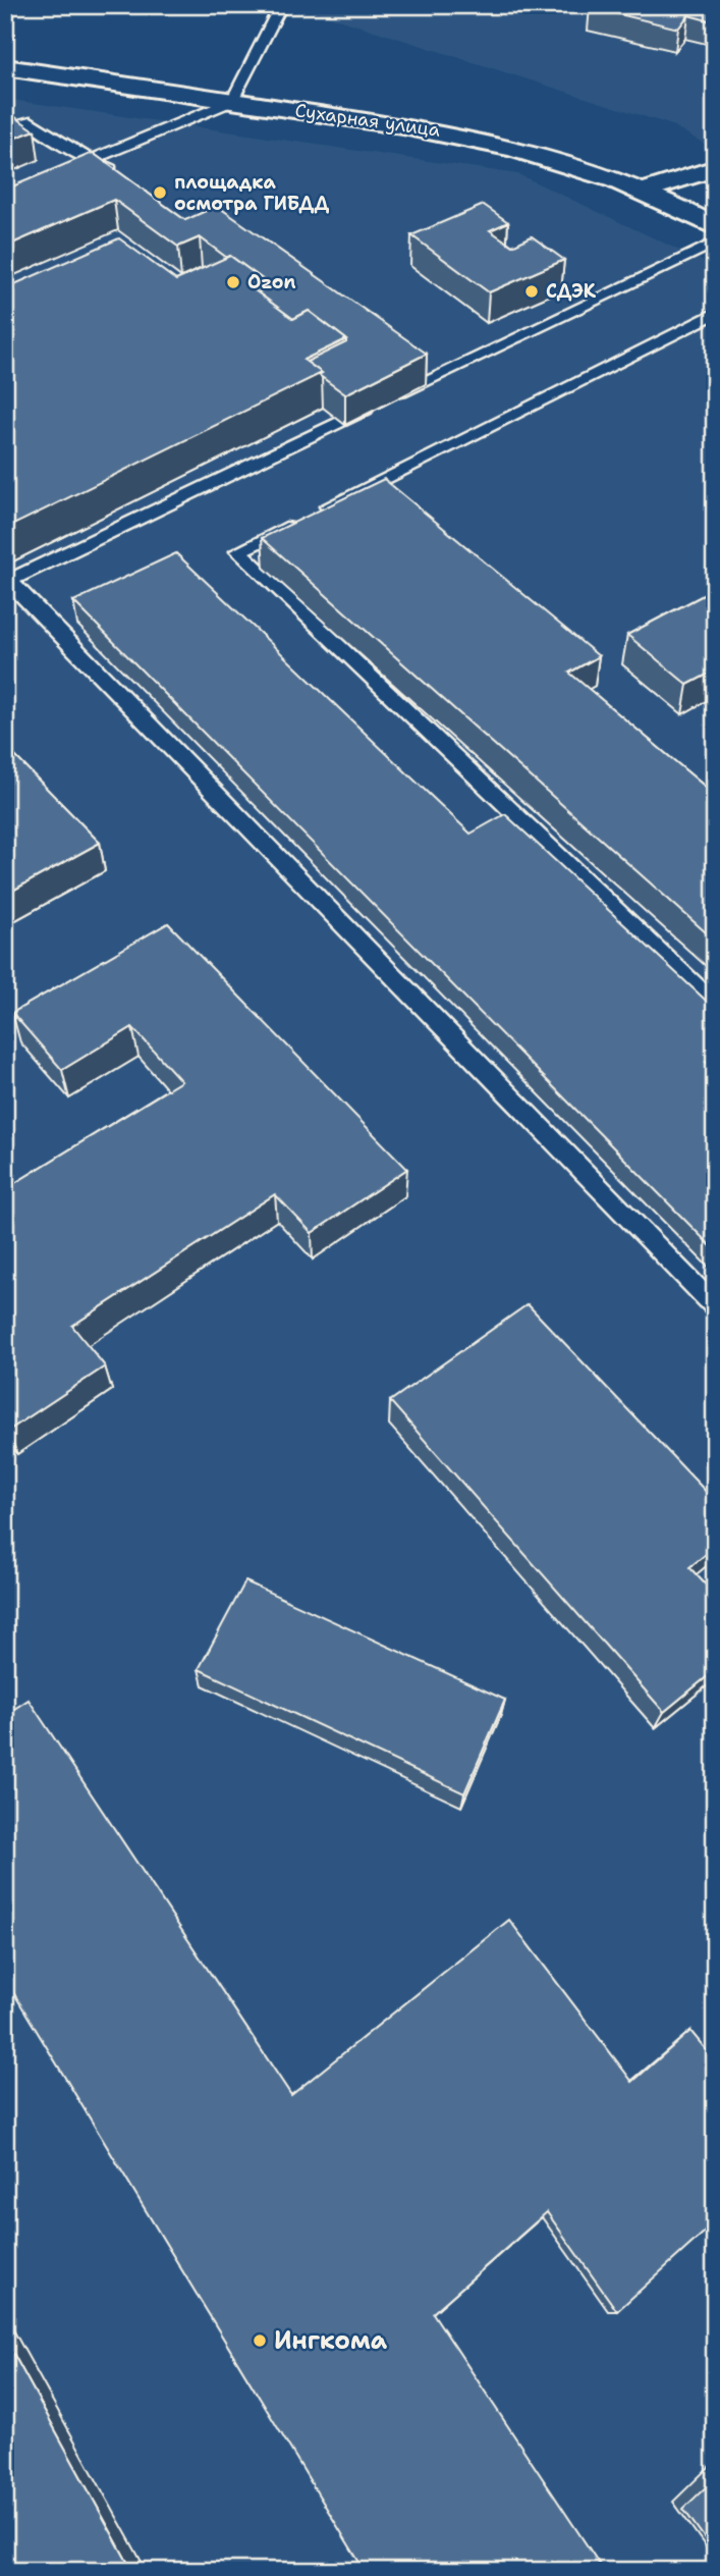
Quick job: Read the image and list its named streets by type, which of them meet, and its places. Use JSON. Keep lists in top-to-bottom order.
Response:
{
  "streets": {
    "street": ["Сухарная улица"]
  },
  "places": [
    "площадка осмотра ГИБДД",
    "Ozon",
    "СДЭК",
    "Ингкома"
  ]
}
